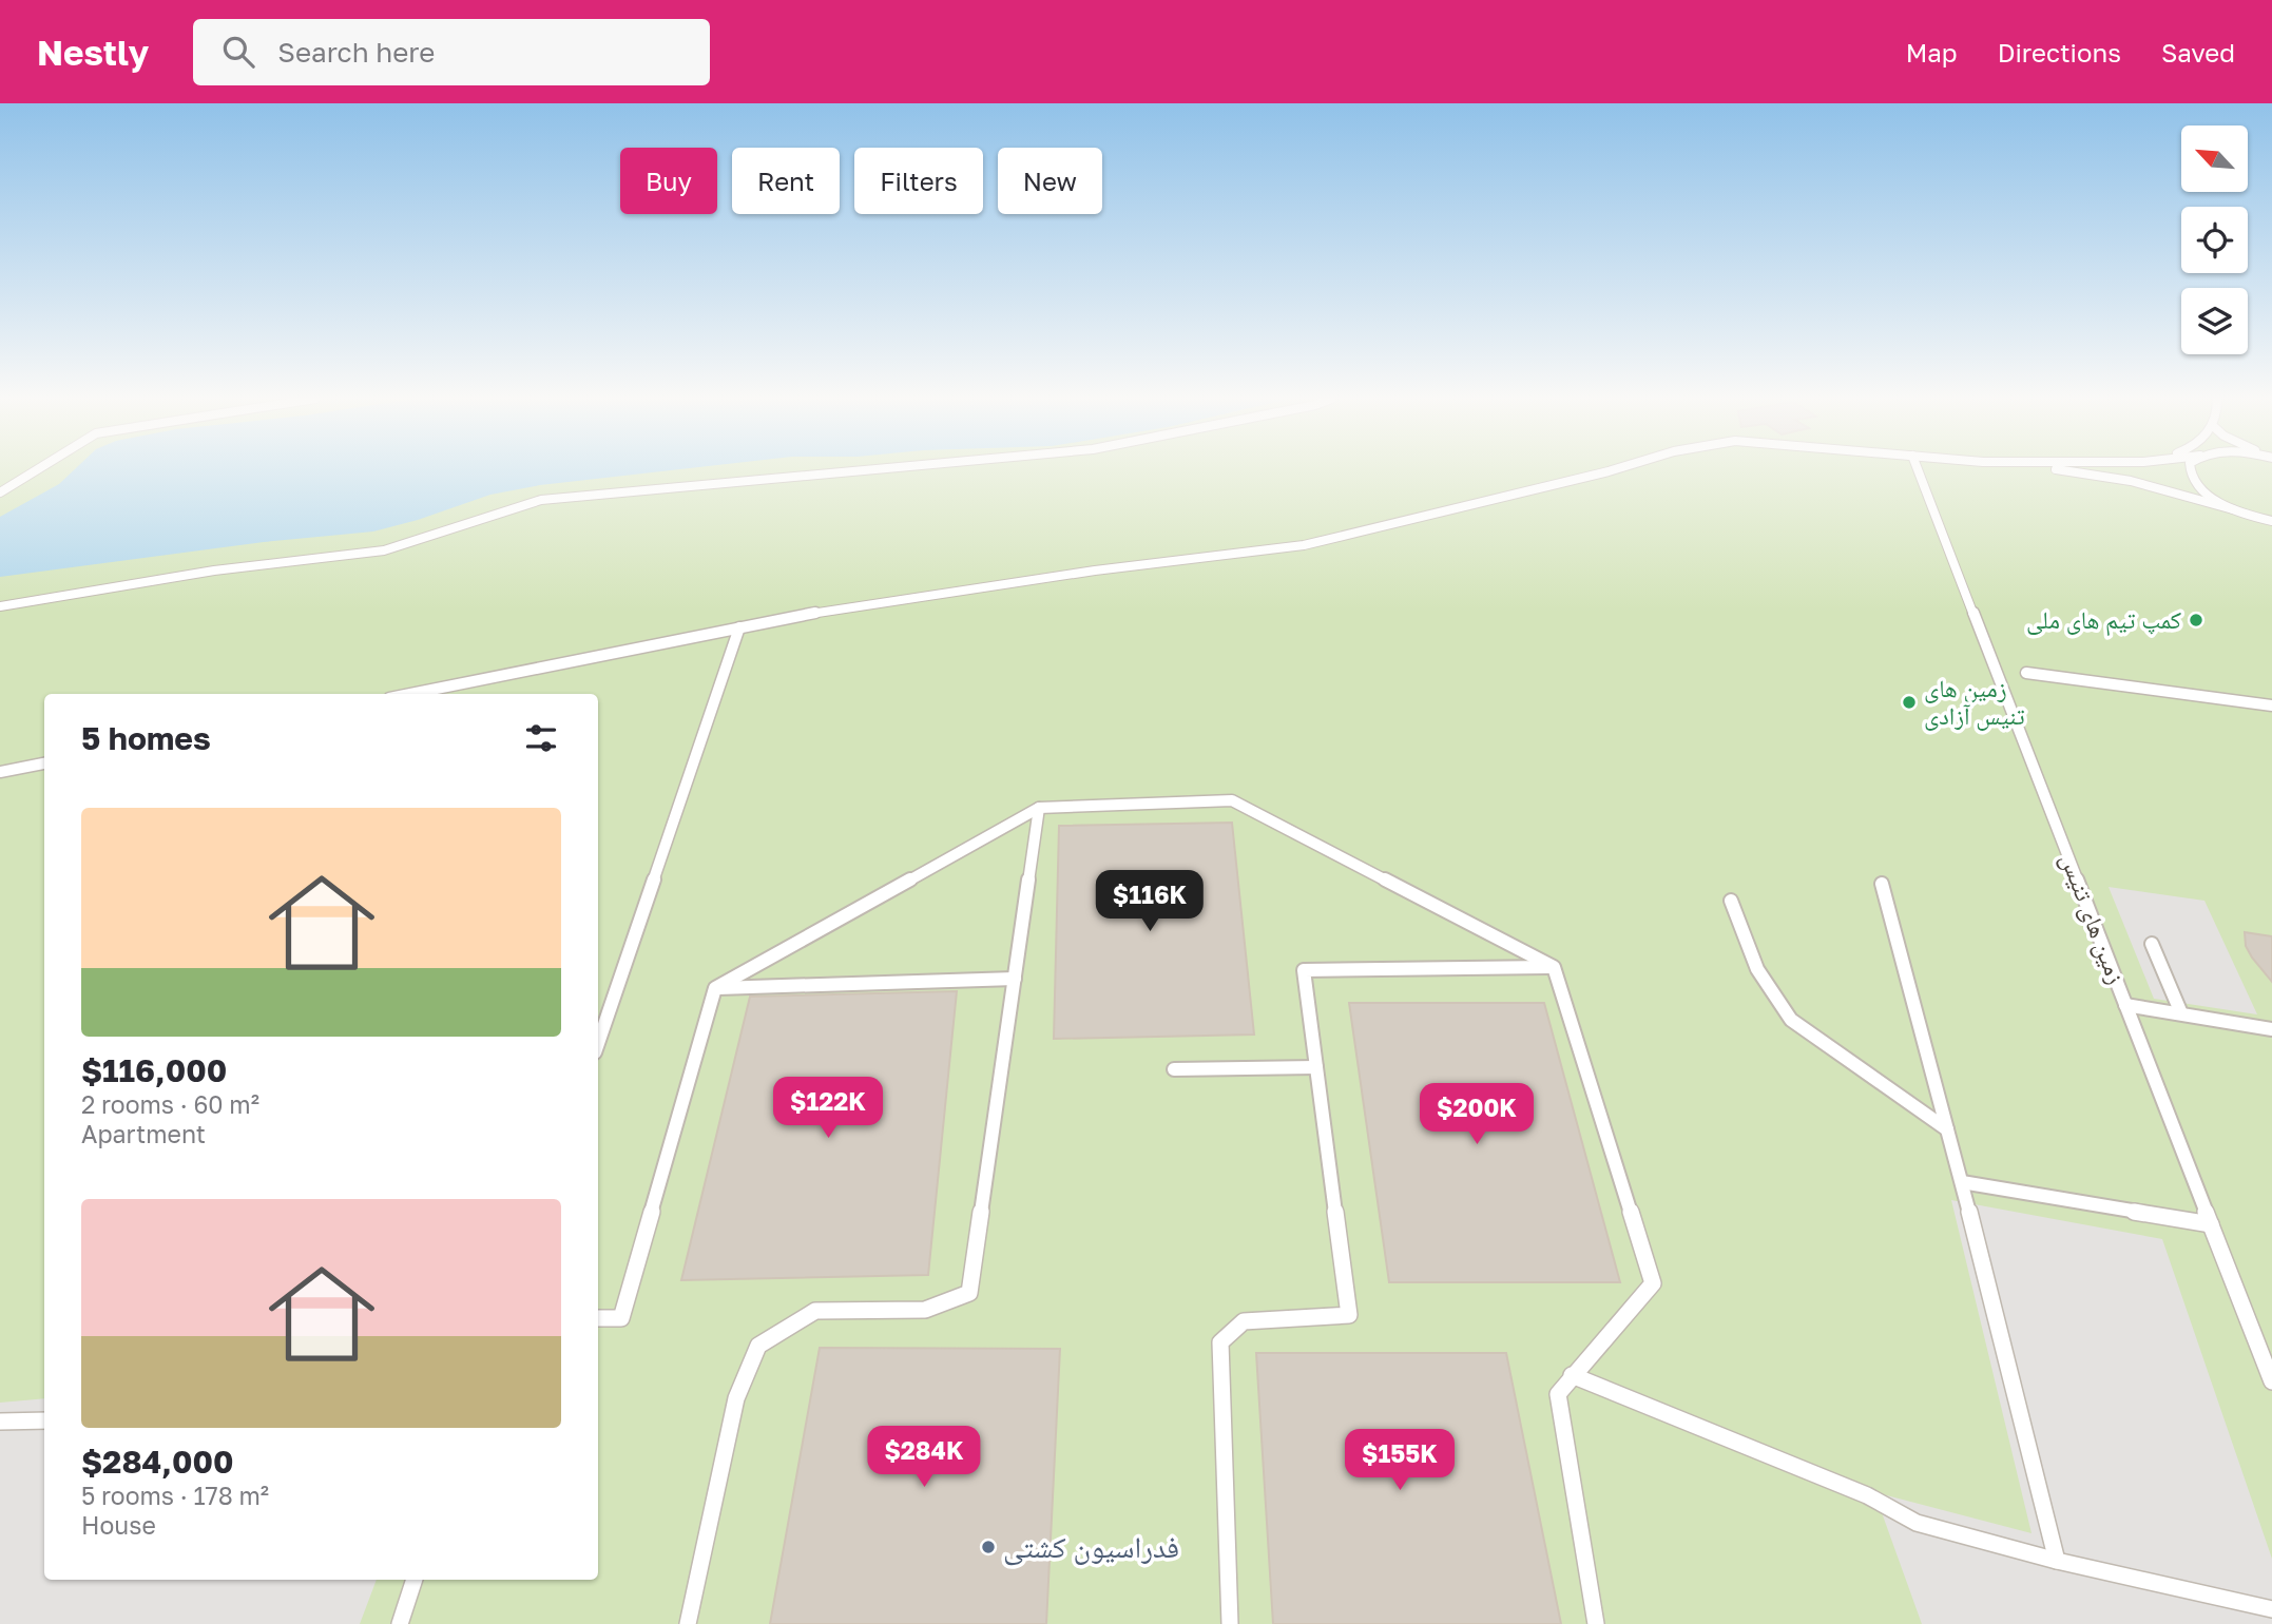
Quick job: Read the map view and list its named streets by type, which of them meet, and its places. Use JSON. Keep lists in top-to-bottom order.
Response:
{
  "streets": {
    "lane": ["زمین های تنیس"]
  },
  "places": ["کمپ تیم های ملی", "زمین های تنیس آزادی", "فدراسیون کشتی"],
  "north": "top left",
  "page": {
    "header": "Nestly",
    "search": "Search here",
    "nav": ["Map", "Directions", "Saved"],
    "chip": [
      "Buy",
      "Rent",
      "Filters",
      "New"
    ],
    "heading": "5 homes",
    "list": [
      {
        "name": "$116,000",
        "note": "2 rooms · 60 m² · Apartment"
      },
      {
        "name": "$284,000",
        "note": "5 rooms · 178 m² · House"
      }
    ],
    "price": [
      "$116K",
      "$122K",
      "$200K",
      "$284K",
      "$155K"
    ]
  }
}
